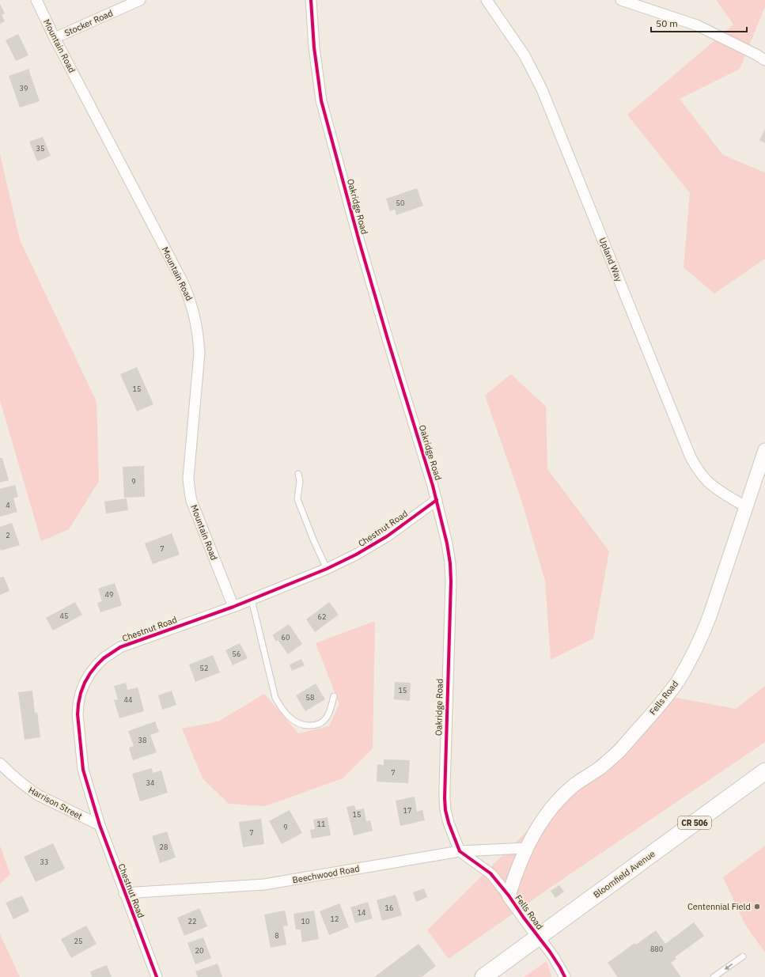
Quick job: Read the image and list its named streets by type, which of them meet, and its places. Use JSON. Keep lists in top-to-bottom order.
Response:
{
  "streets": {
    "main road": ["CR 506", "Bloomfield Avenue"],
    "street": [
      "Stocker Road",
      "Mountain Road",
      "Oakridge Road",
      "Upland Way",
      "Chestnut Road",
      "Fells Road",
      "Harrison Street",
      "Beechwood Road"
    ]
  },
  "crossings": [
    ["Stocker Road", "Mountain Road"],
    ["Mountain Road", "Chestnut Road"],
    ["Oakridge Road", "Chestnut Road"],
    ["Oakridge Road", "Beechwood Road"],
    ["Upland Way", "Fells Road"],
    ["Chestnut Road", "Harrison Street"],
    ["Chestnut Road", "Beechwood Road"],
    ["Fells Road", "Beechwood Road"],
    ["Fells Road", "Bloomfield Avenue"]
  ],
  "places": ["Centennial Field"],
  "house_numbers": [
    "39",
    "35",
    "50",
    "15",
    "9",
    "4",
    "2",
    "7",
    "49",
    "45",
    "62",
    "60",
    "56",
    "52",
    "15",
    "58",
    "44",
    "38",
    "7",
    "34",
    "17",
    "15",
    "11",
    "9",
    "7",
    "28",
    "33",
    "16",
    "14",
    "12",
    "22",
    "10",
    "8",
    "25",
    "880",
    "20"
  ],
  "scale_bar": "50 m"
}
